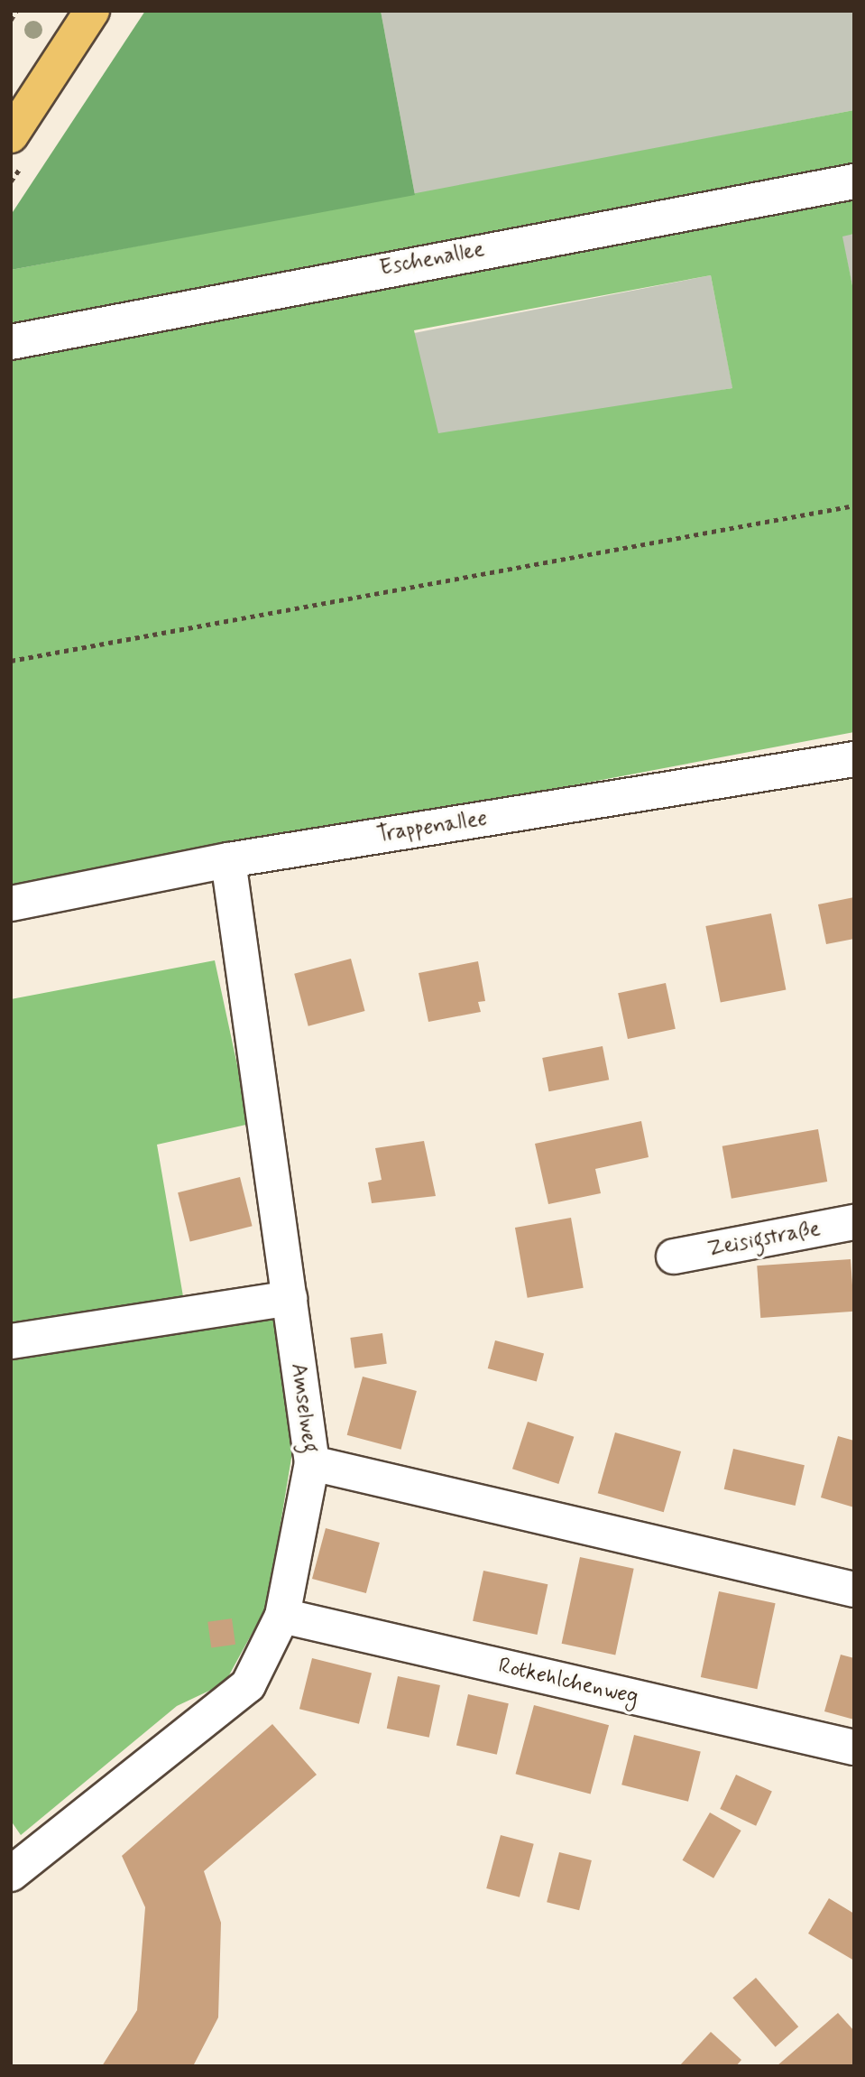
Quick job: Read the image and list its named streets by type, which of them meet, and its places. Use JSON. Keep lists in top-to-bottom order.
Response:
{
  "streets": {
    "street": [
      "Eschenallee",
      "Trappenallee",
      "Zeisigstraße",
      "Amselweg",
      "Rotkehlchenweg"
    ]
  },
  "crossings": [
    ["Trappenallee", "Amselweg"],
    ["Amselweg", "Rotkehlchenweg"]
  ]
}
